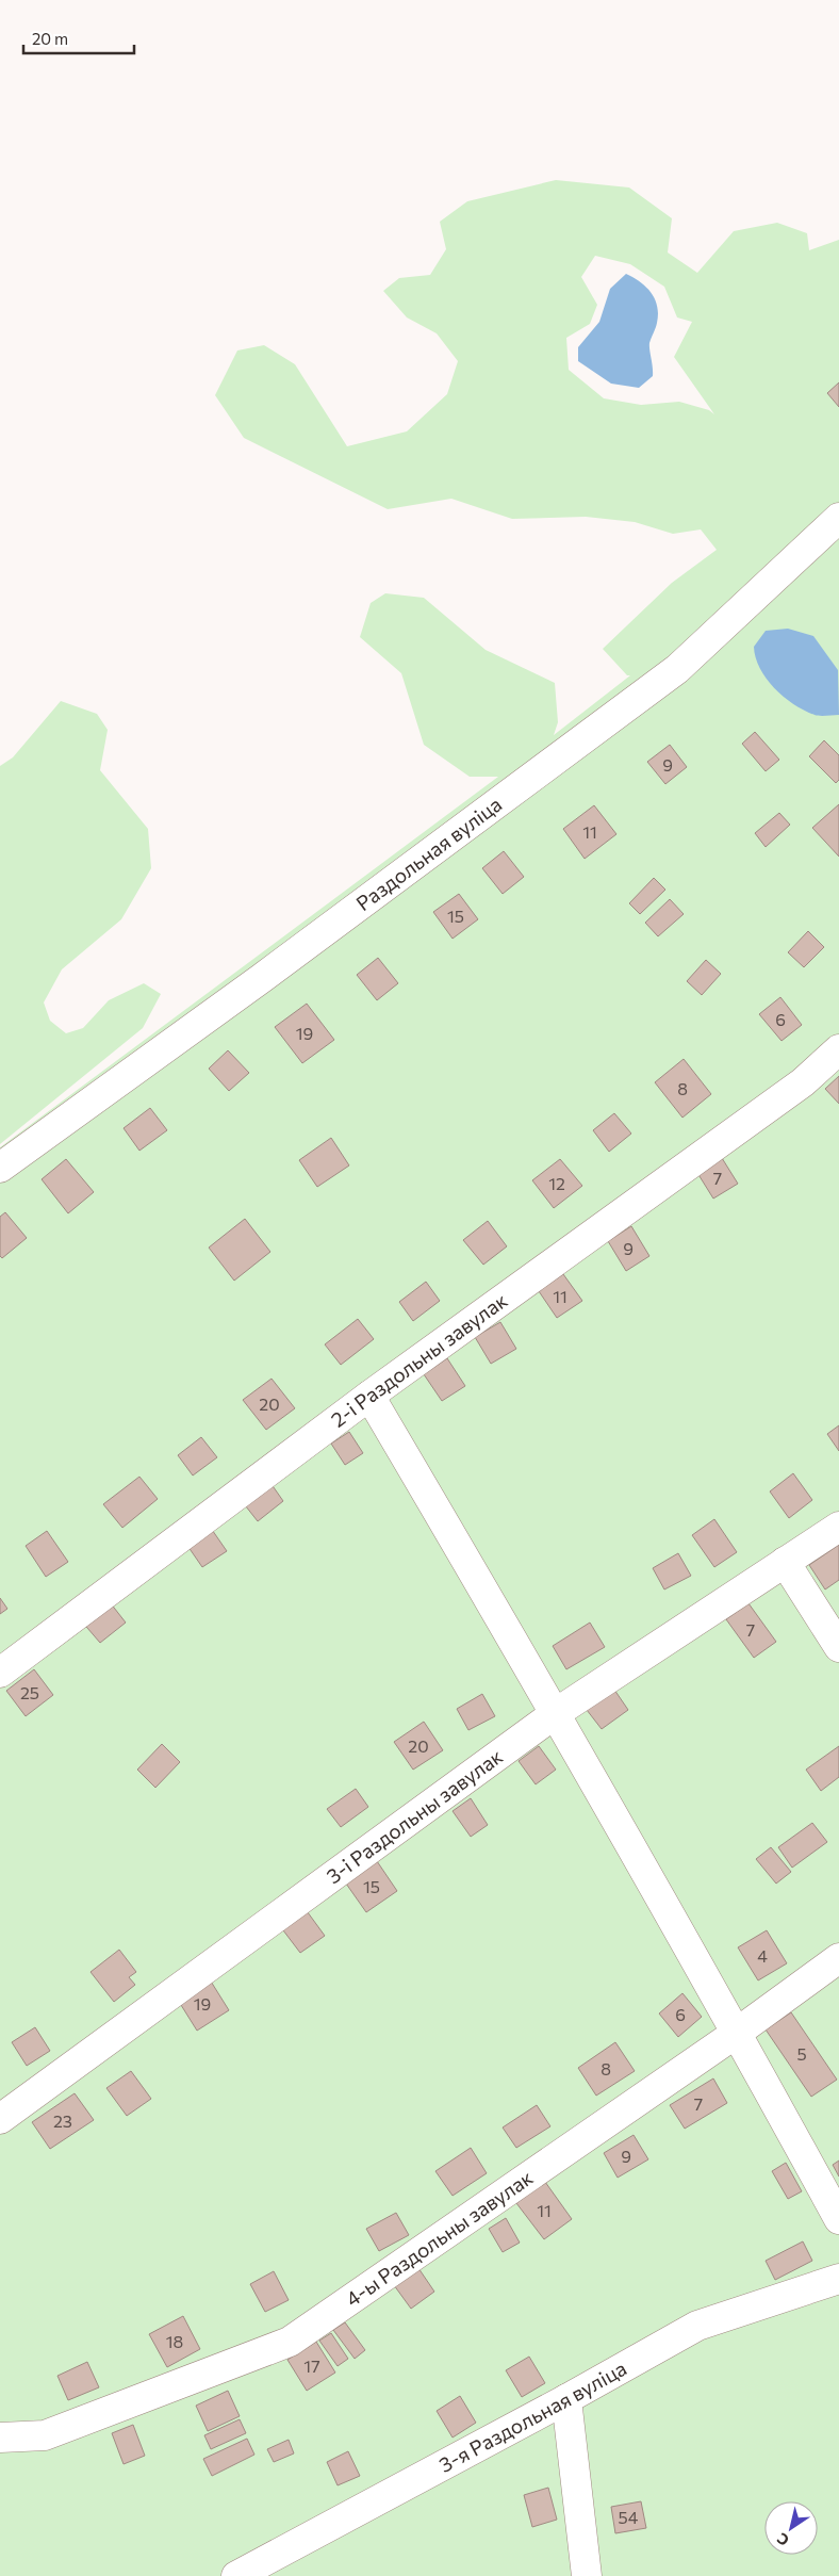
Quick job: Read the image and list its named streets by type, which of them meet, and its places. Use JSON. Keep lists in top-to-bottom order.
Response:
{
  "streets": {
    "street": [
      "Раздольная вуліца",
      "2-і Раздольны завулак",
      "3-і Раздольны завулак",
      "4-ы Раздольны завулак",
      "3-я Раздольная вуліца"
    ]
  },
  "house_numbers": [
    "9",
    "11",
    "15",
    "6",
    "19",
    "8",
    "7",
    "12",
    "9",
    "11",
    "20",
    "7",
    "25",
    "20",
    "15",
    "4",
    "19",
    "6",
    "5",
    "8",
    "7",
    "23",
    "9",
    "11",
    "18",
    "17",
    "54"
  ],
  "scale_bar": "20 m",
  "north": "bottom left"
}
